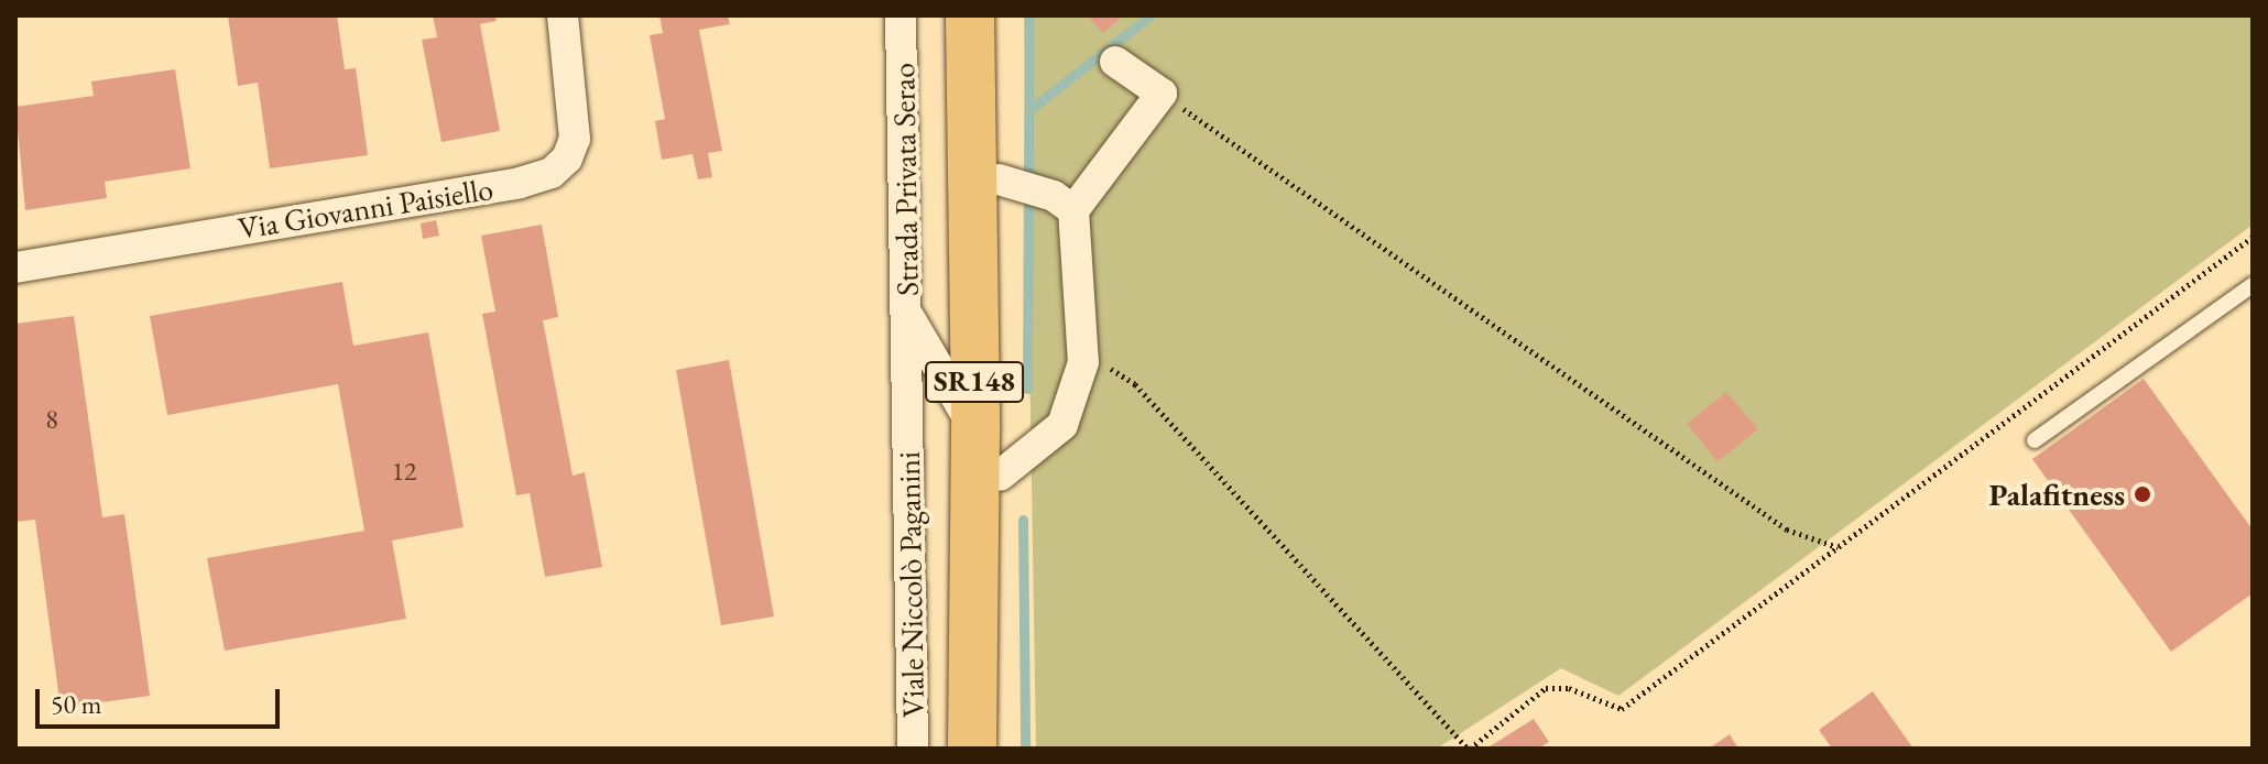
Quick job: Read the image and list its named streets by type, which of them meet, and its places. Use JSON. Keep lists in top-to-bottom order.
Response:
{
  "streets": {
    "main road": ["SR148"],
    "street": ["Strada Privata Serao", "Via Giovanni Paisiello", "Viale Niccolò Paganini"]
  },
  "crossings": [
    ["Strada Privata Serao", "SR148"],
    ["Strada Privata Serao", "Viale Niccolò Paganini"]
  ],
  "places": ["Palafitness"],
  "house_numbers": ["8", "12"],
  "scale_bar": "50 m"
}
